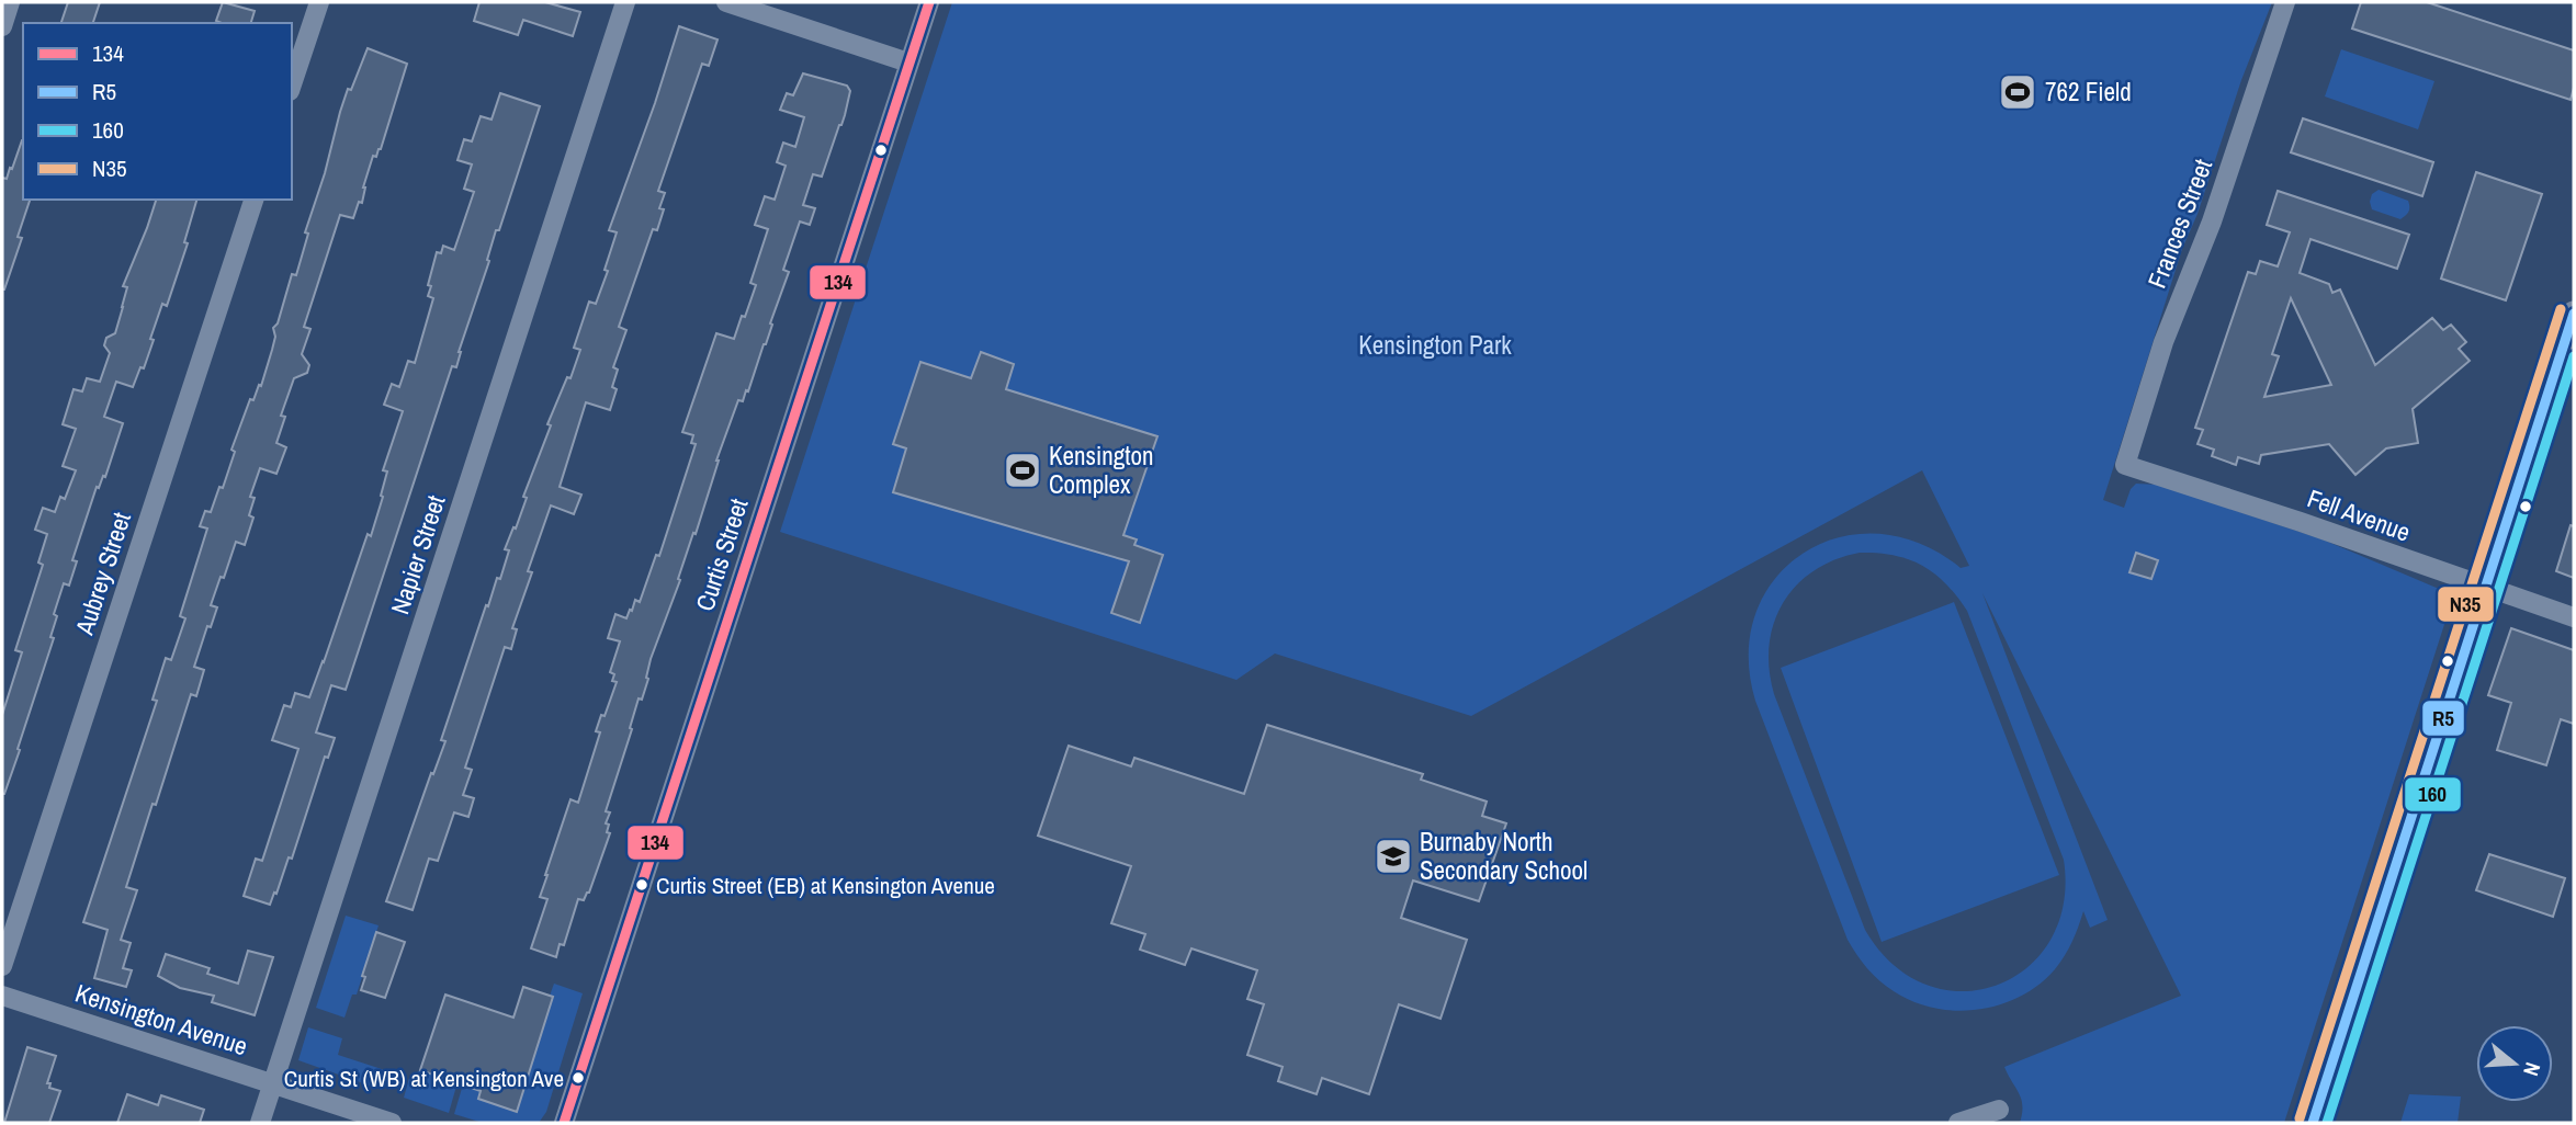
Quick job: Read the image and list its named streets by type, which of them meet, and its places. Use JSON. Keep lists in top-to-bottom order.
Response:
{
  "streets": {
    "street": [
      "Frances Street",
      "Fell Avenue",
      "Napier Street",
      "Curtis Street",
      "Aubrey Street",
      "Kensington Avenue"
    ]
  },
  "crossings": [
    ["Frances Street", "Fell Avenue"],
    ["Napier Street", "Kensington Avenue"]
  ],
  "parks": ["Kensington Park"],
  "places": {
    "sports": ["762 Field", "Kensington Complex"],
    "school or university": ["Burnaby North Secondary School"],
    "other": ["Curtis Street (EB) at Kensington Avenue", "Curtis St (WB) at Kensington Ave"]
  },
  "lines": [
    "transit line 134",
    "transit line N35",
    "transit line R5",
    "transit line 160"
  ],
  "legend": [
    "134",
    "R5",
    "160",
    "N35"
  ],
  "north": "right"
}
